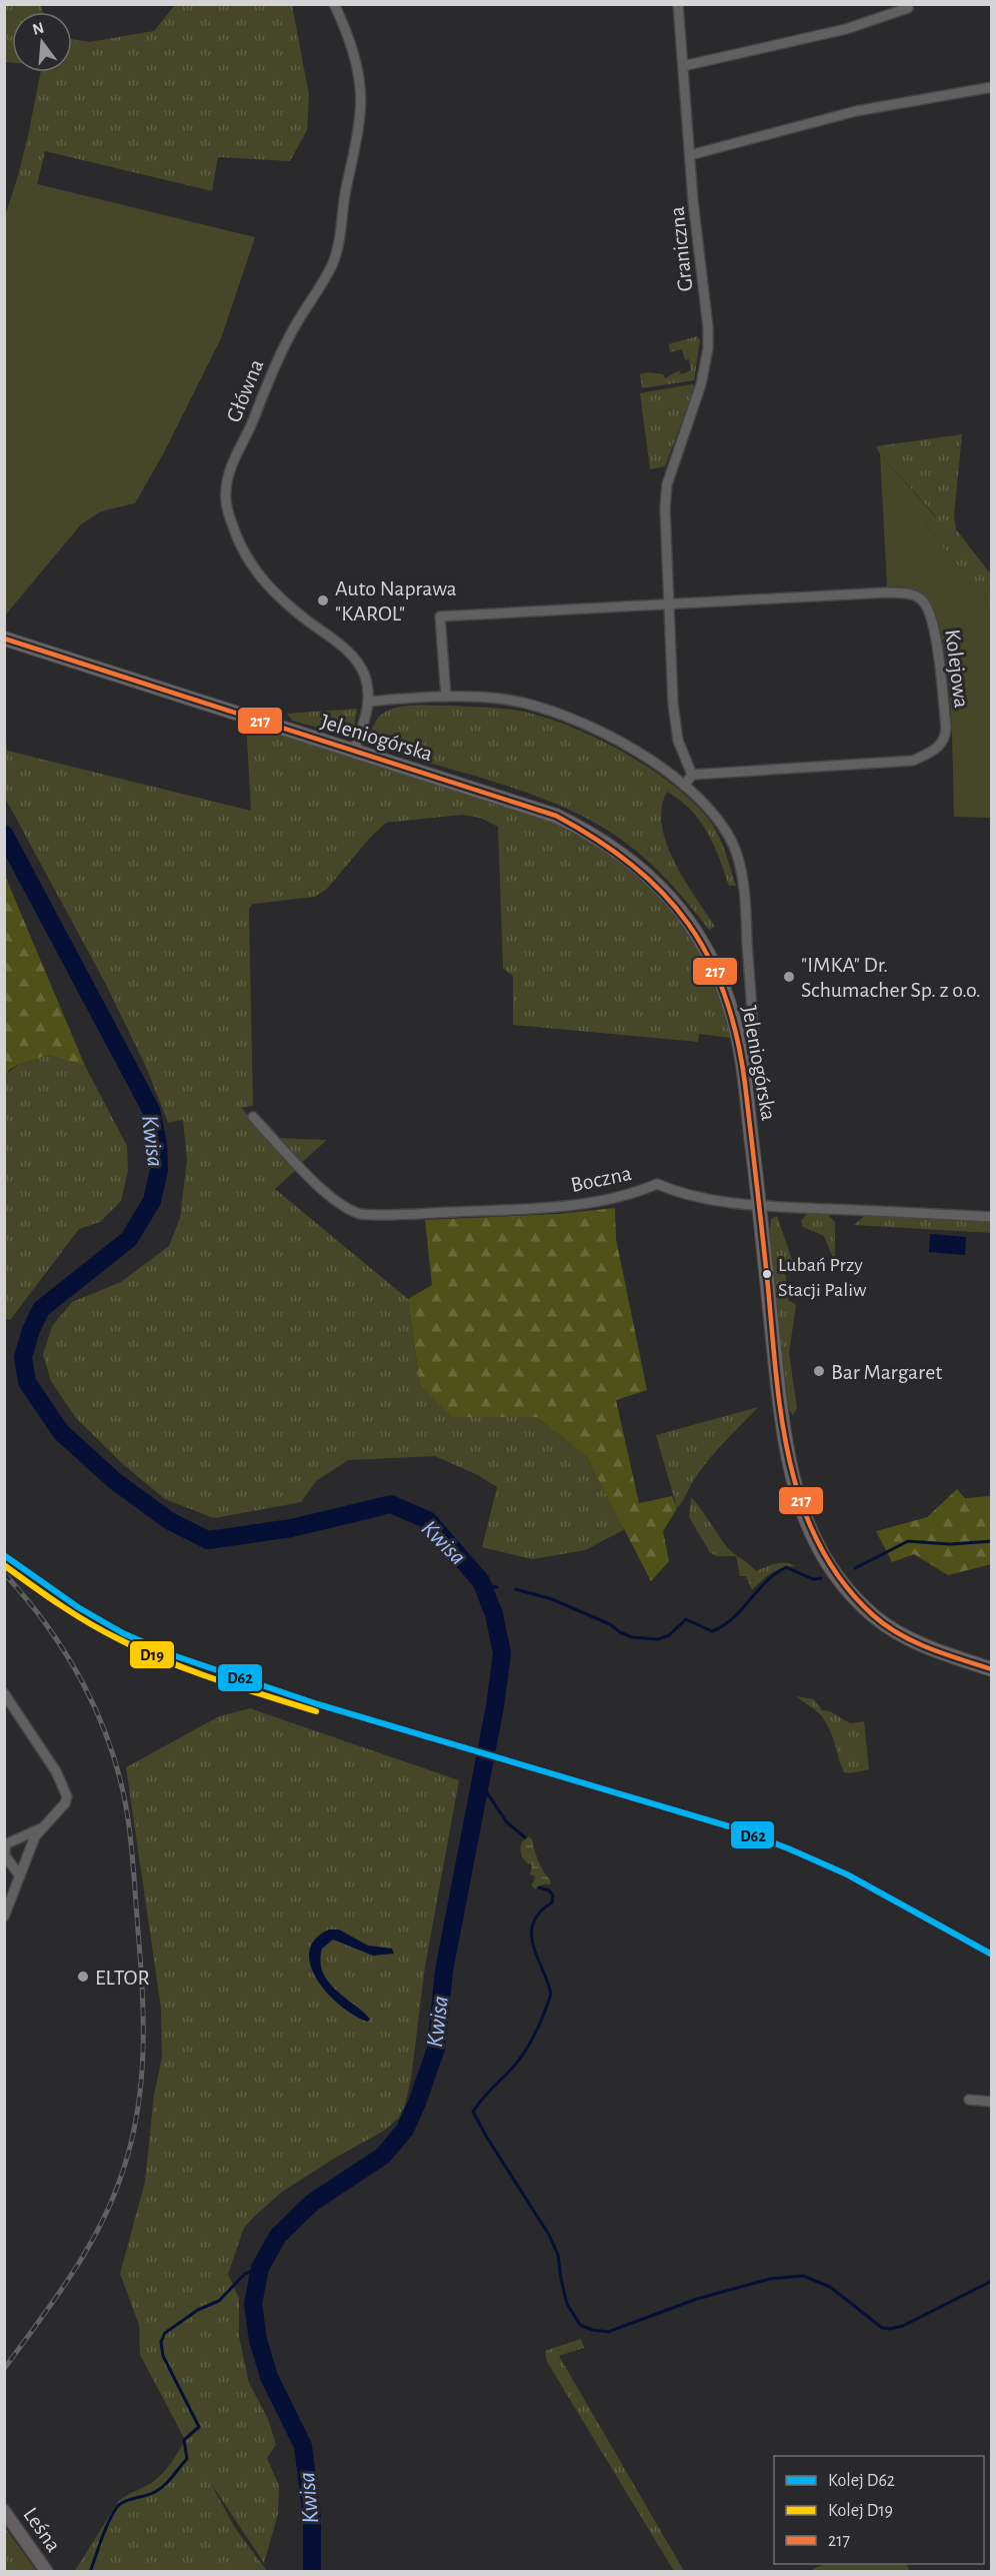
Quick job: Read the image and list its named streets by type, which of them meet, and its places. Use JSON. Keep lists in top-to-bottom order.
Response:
{
  "streets": {
    "main road": ["Jeleniogórska", "Leśna"],
    "street": [
      "Graniczna",
      "Główna",
      "Kolejowa",
      "Boczna"
    ]
  },
  "crossings": [
    ["Graniczna", "Kolejowa"],
    ["Główna", "Jeleniogórska"],
    ["Kolejowa", "Jeleniogórska"],
    ["Jeleniogórska", "Boczna"]
  ],
  "water": ["Kwisa"],
  "places": [
    "Auto Naprawa \"KAROL\"",
    "\"IMKA\" Dr. Schumacher Sp. z o.o.",
    "Lubań Przy Stacji Paliw",
    "Bar Margaret",
    "ELTOR"
  ],
  "lines": ["transit line 217", "rail line D62", "rail line D19"],
  "legend": ["Kolej D62", "Kolej D19", "217"],
  "north": "top"
}
